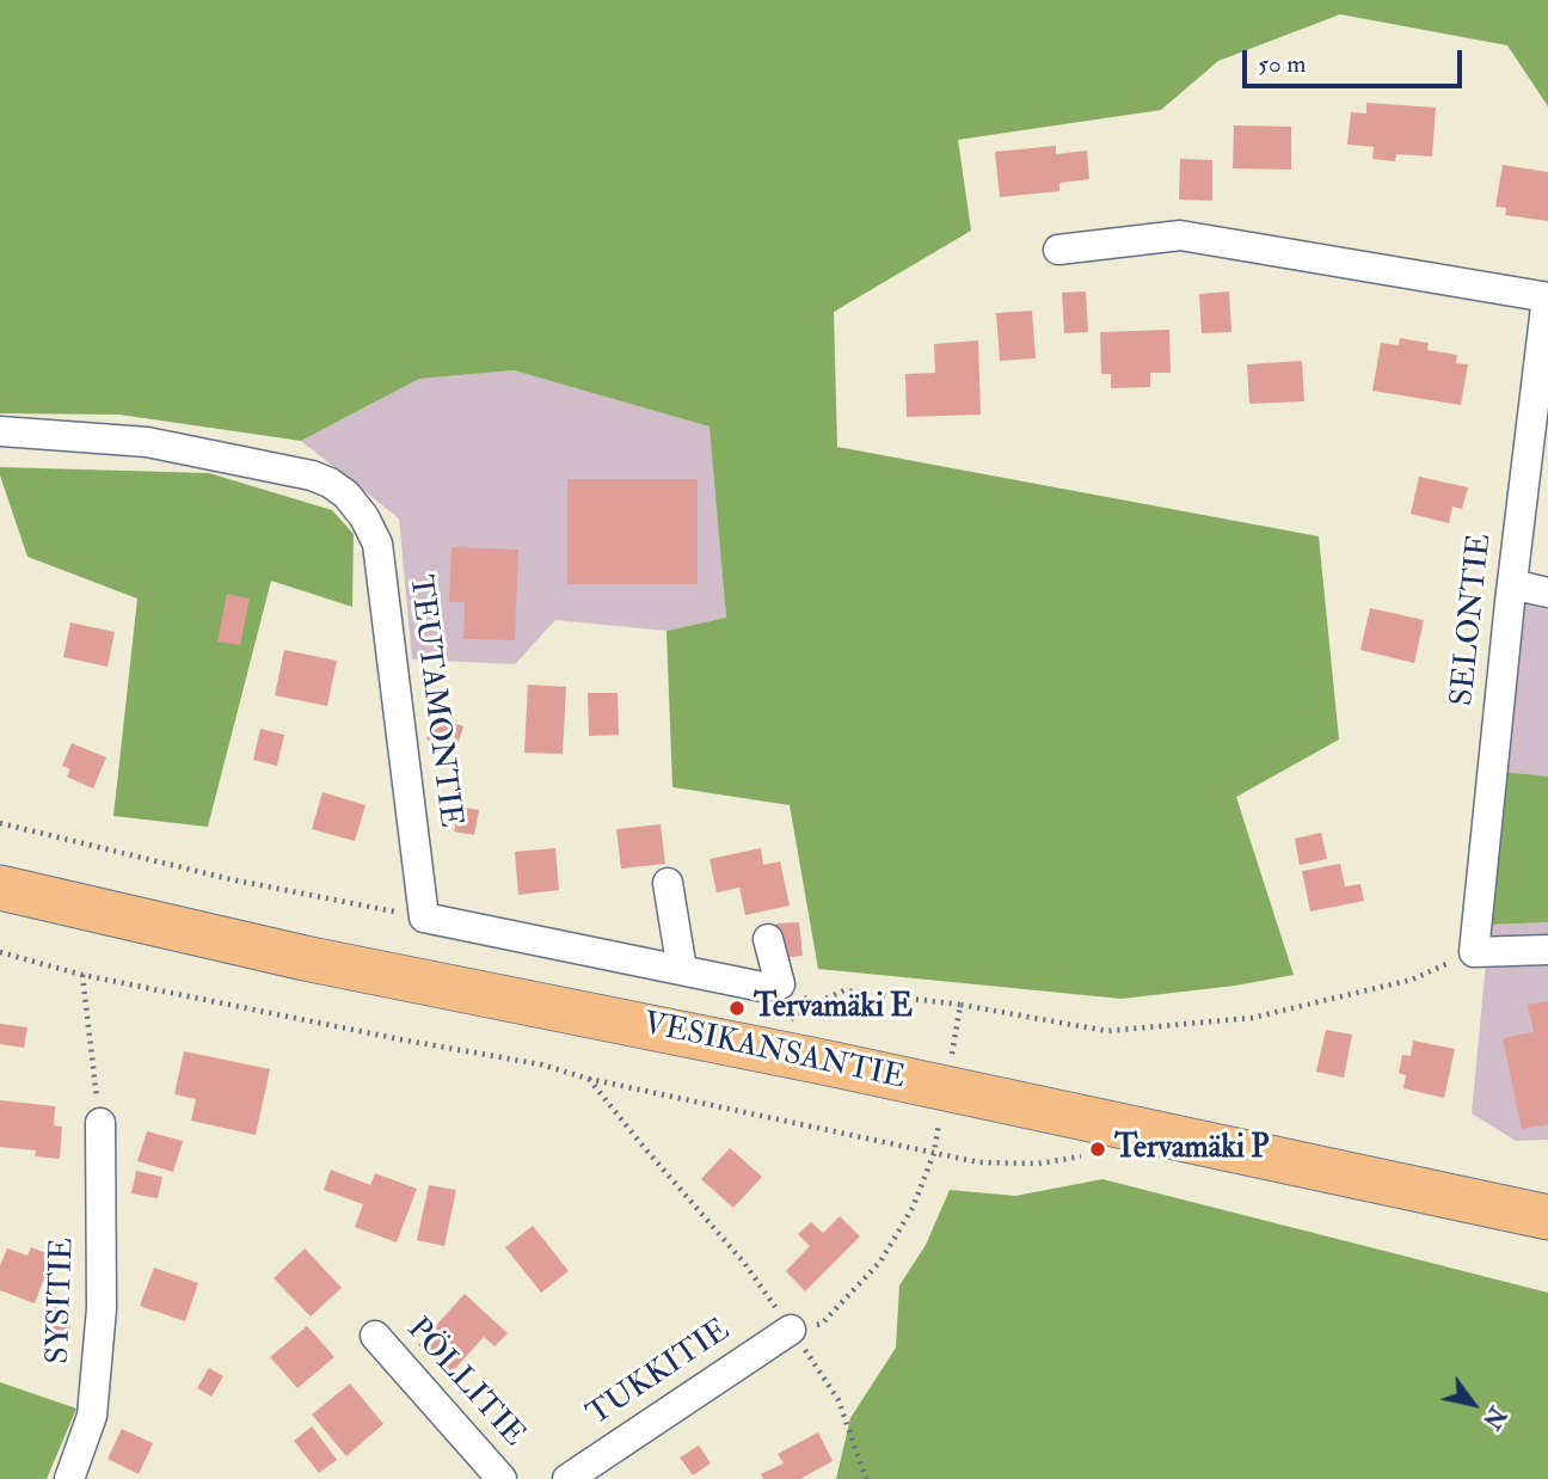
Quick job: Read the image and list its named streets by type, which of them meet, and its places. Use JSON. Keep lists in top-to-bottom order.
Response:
{
  "streets": {
    "highway": ["VESIKANSANTIE"],
    "street": [
      "SELONTIE",
      "TEUTAMONTIE",
      "SYSITIE",
      "TUKKITIE",
      "PÖLLITIE"
    ]
  },
  "places": ["Tervamäki E", "Tervamäki P"],
  "scale_bar": "50 m",
  "north": "bottom right"
}
